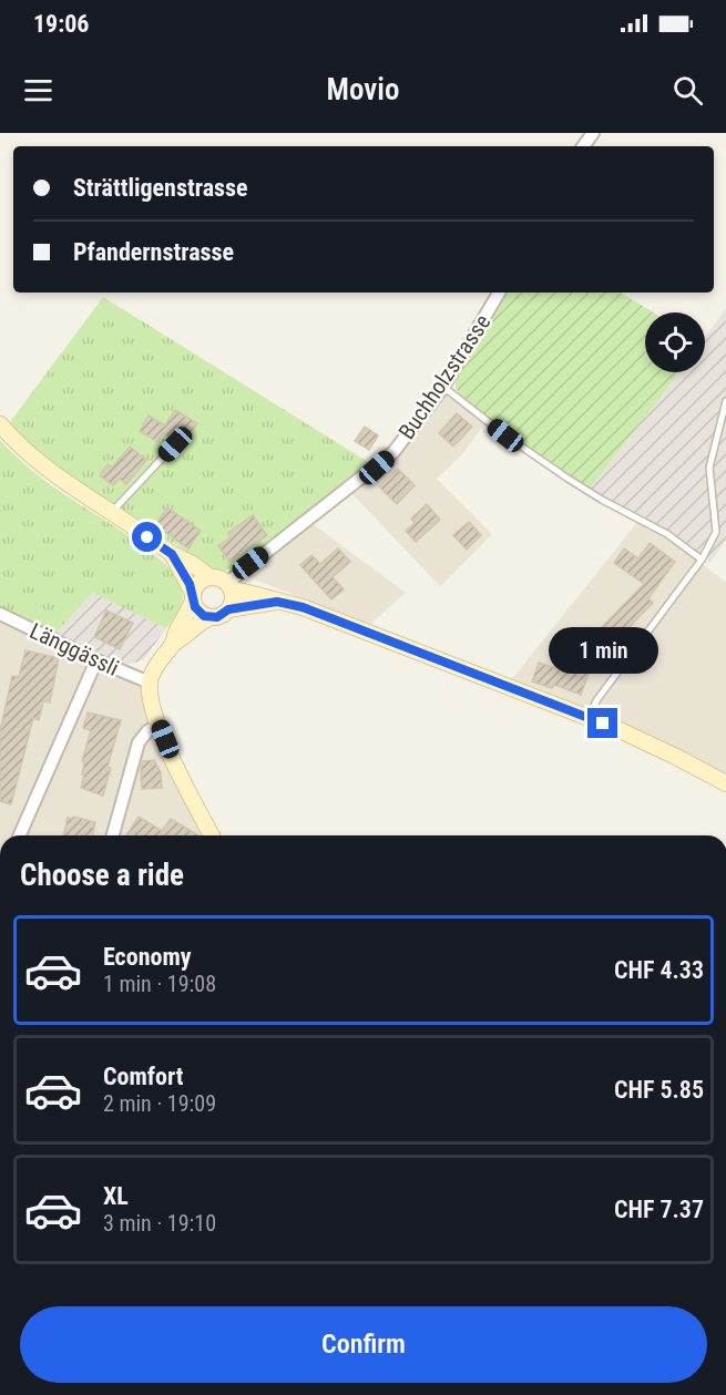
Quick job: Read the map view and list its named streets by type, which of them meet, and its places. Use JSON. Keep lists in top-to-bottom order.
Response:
{
  "streets": {
    "street": ["Buchholzstrasse", "Länggässli"]
  },
  "page": {
    "status": "19:06",
    "header": "Movio",
    "banner": ["Strättligenstrasse", "Pfandernstrasse"],
    "bubble": "1 min",
    "heading": "Choose a ride",
    "list": [
      {
        "name": "Economy",
        "note": "1 min · 19:08",
        "value": "CHF 4.33"
      },
      {
        "name": "Comfort",
        "note": "2 min · 19:09",
        "value": "CHF 5.85"
      },
      {
        "name": "XL",
        "note": "3 min · 19:10",
        "value": "CHF 7.37"
      }
    ],
    "buttons": "Confirm"
  }
}
